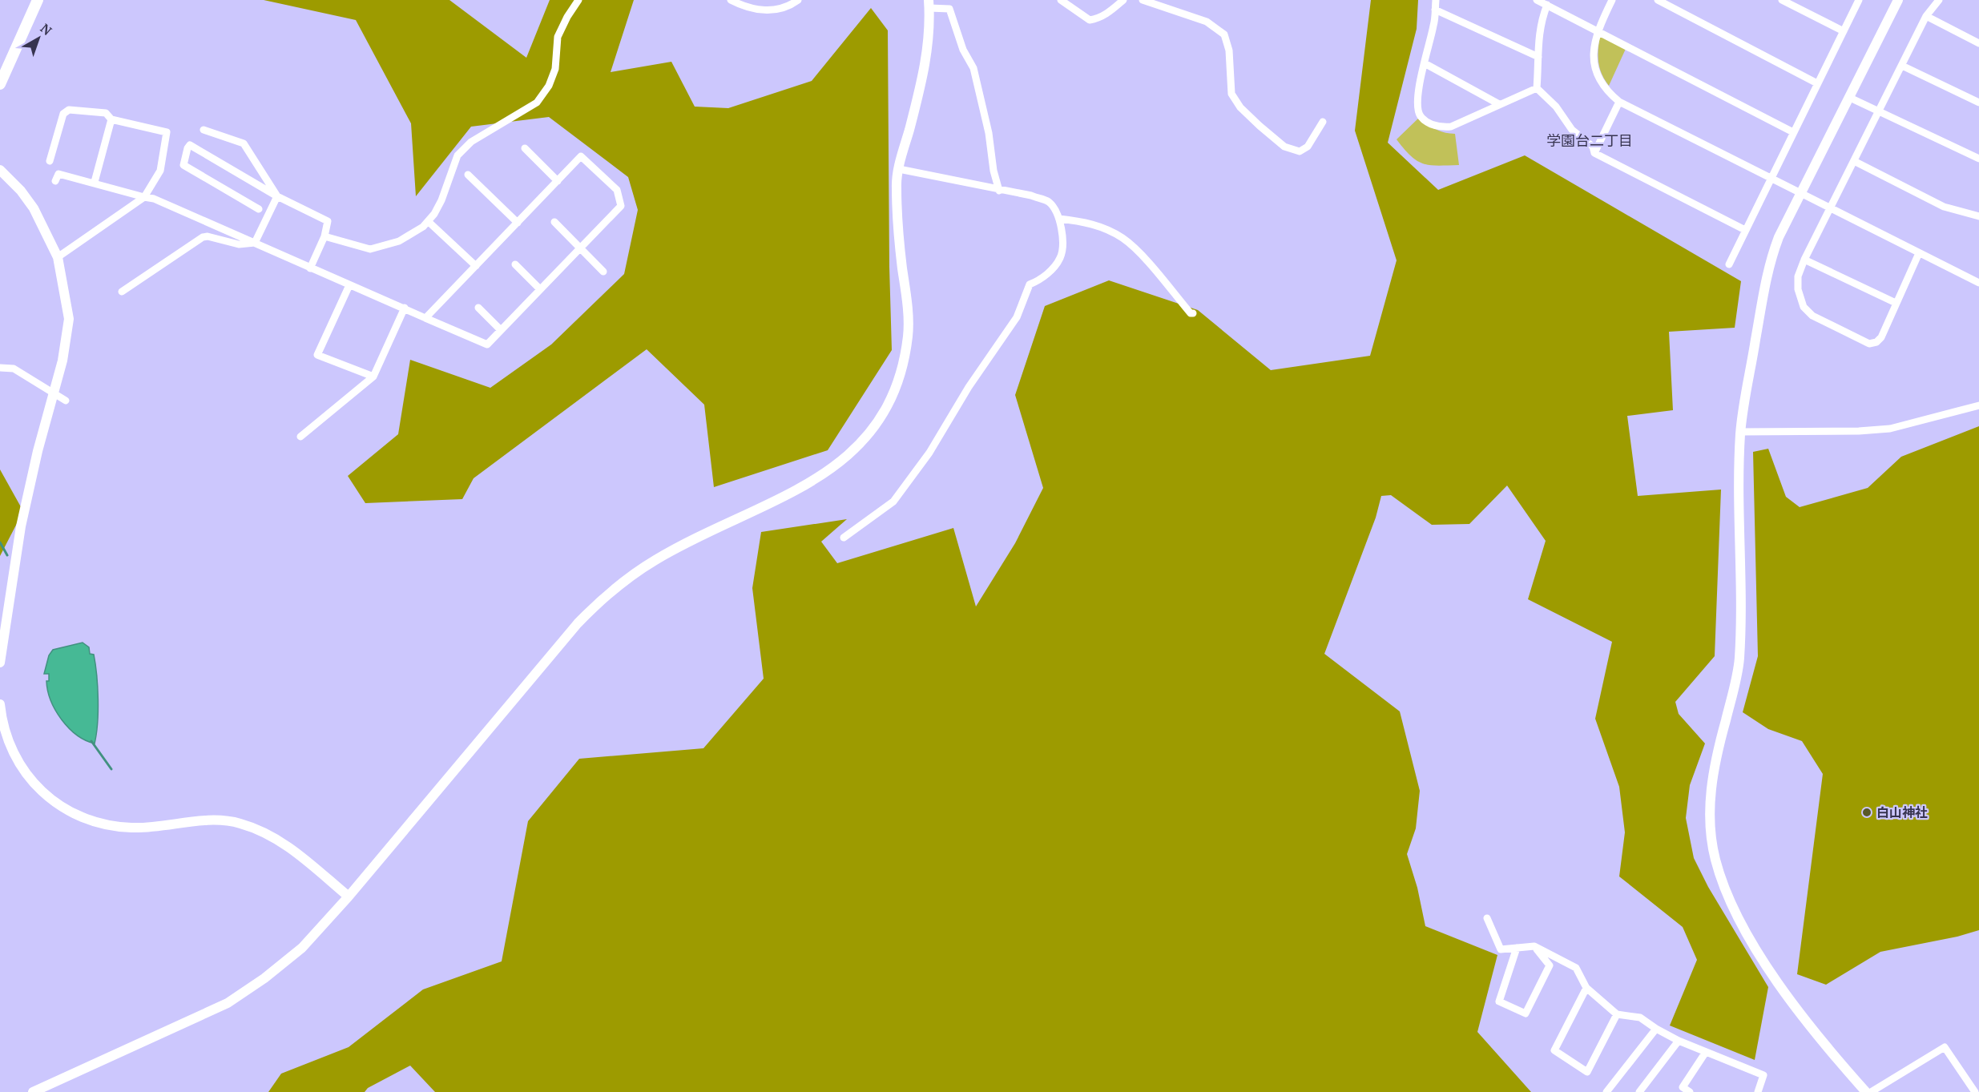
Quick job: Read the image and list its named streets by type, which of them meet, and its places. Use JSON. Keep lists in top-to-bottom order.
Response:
{
  "districts": ["学園台二丁目"],
  "places": ["白山神社"],
  "north": "top right"
}
